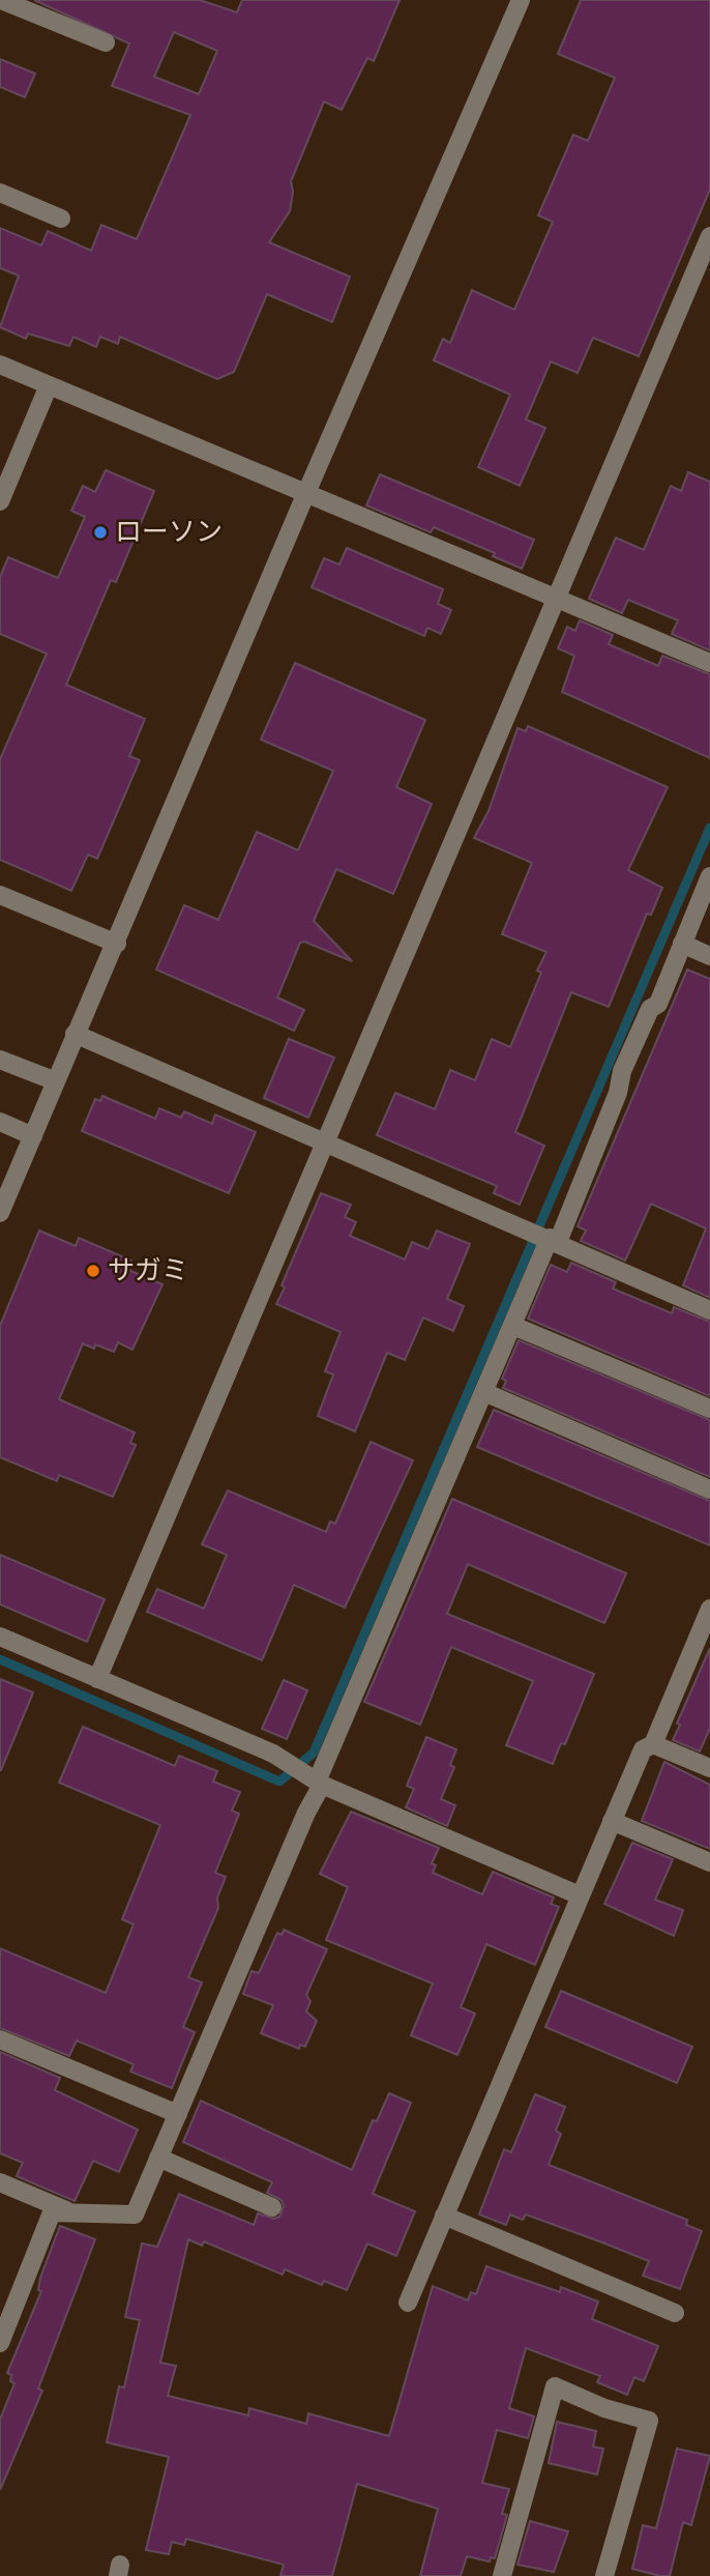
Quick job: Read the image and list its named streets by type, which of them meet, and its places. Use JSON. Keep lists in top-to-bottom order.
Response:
{
  "places": ["ローソン", "サガミ"]
}
